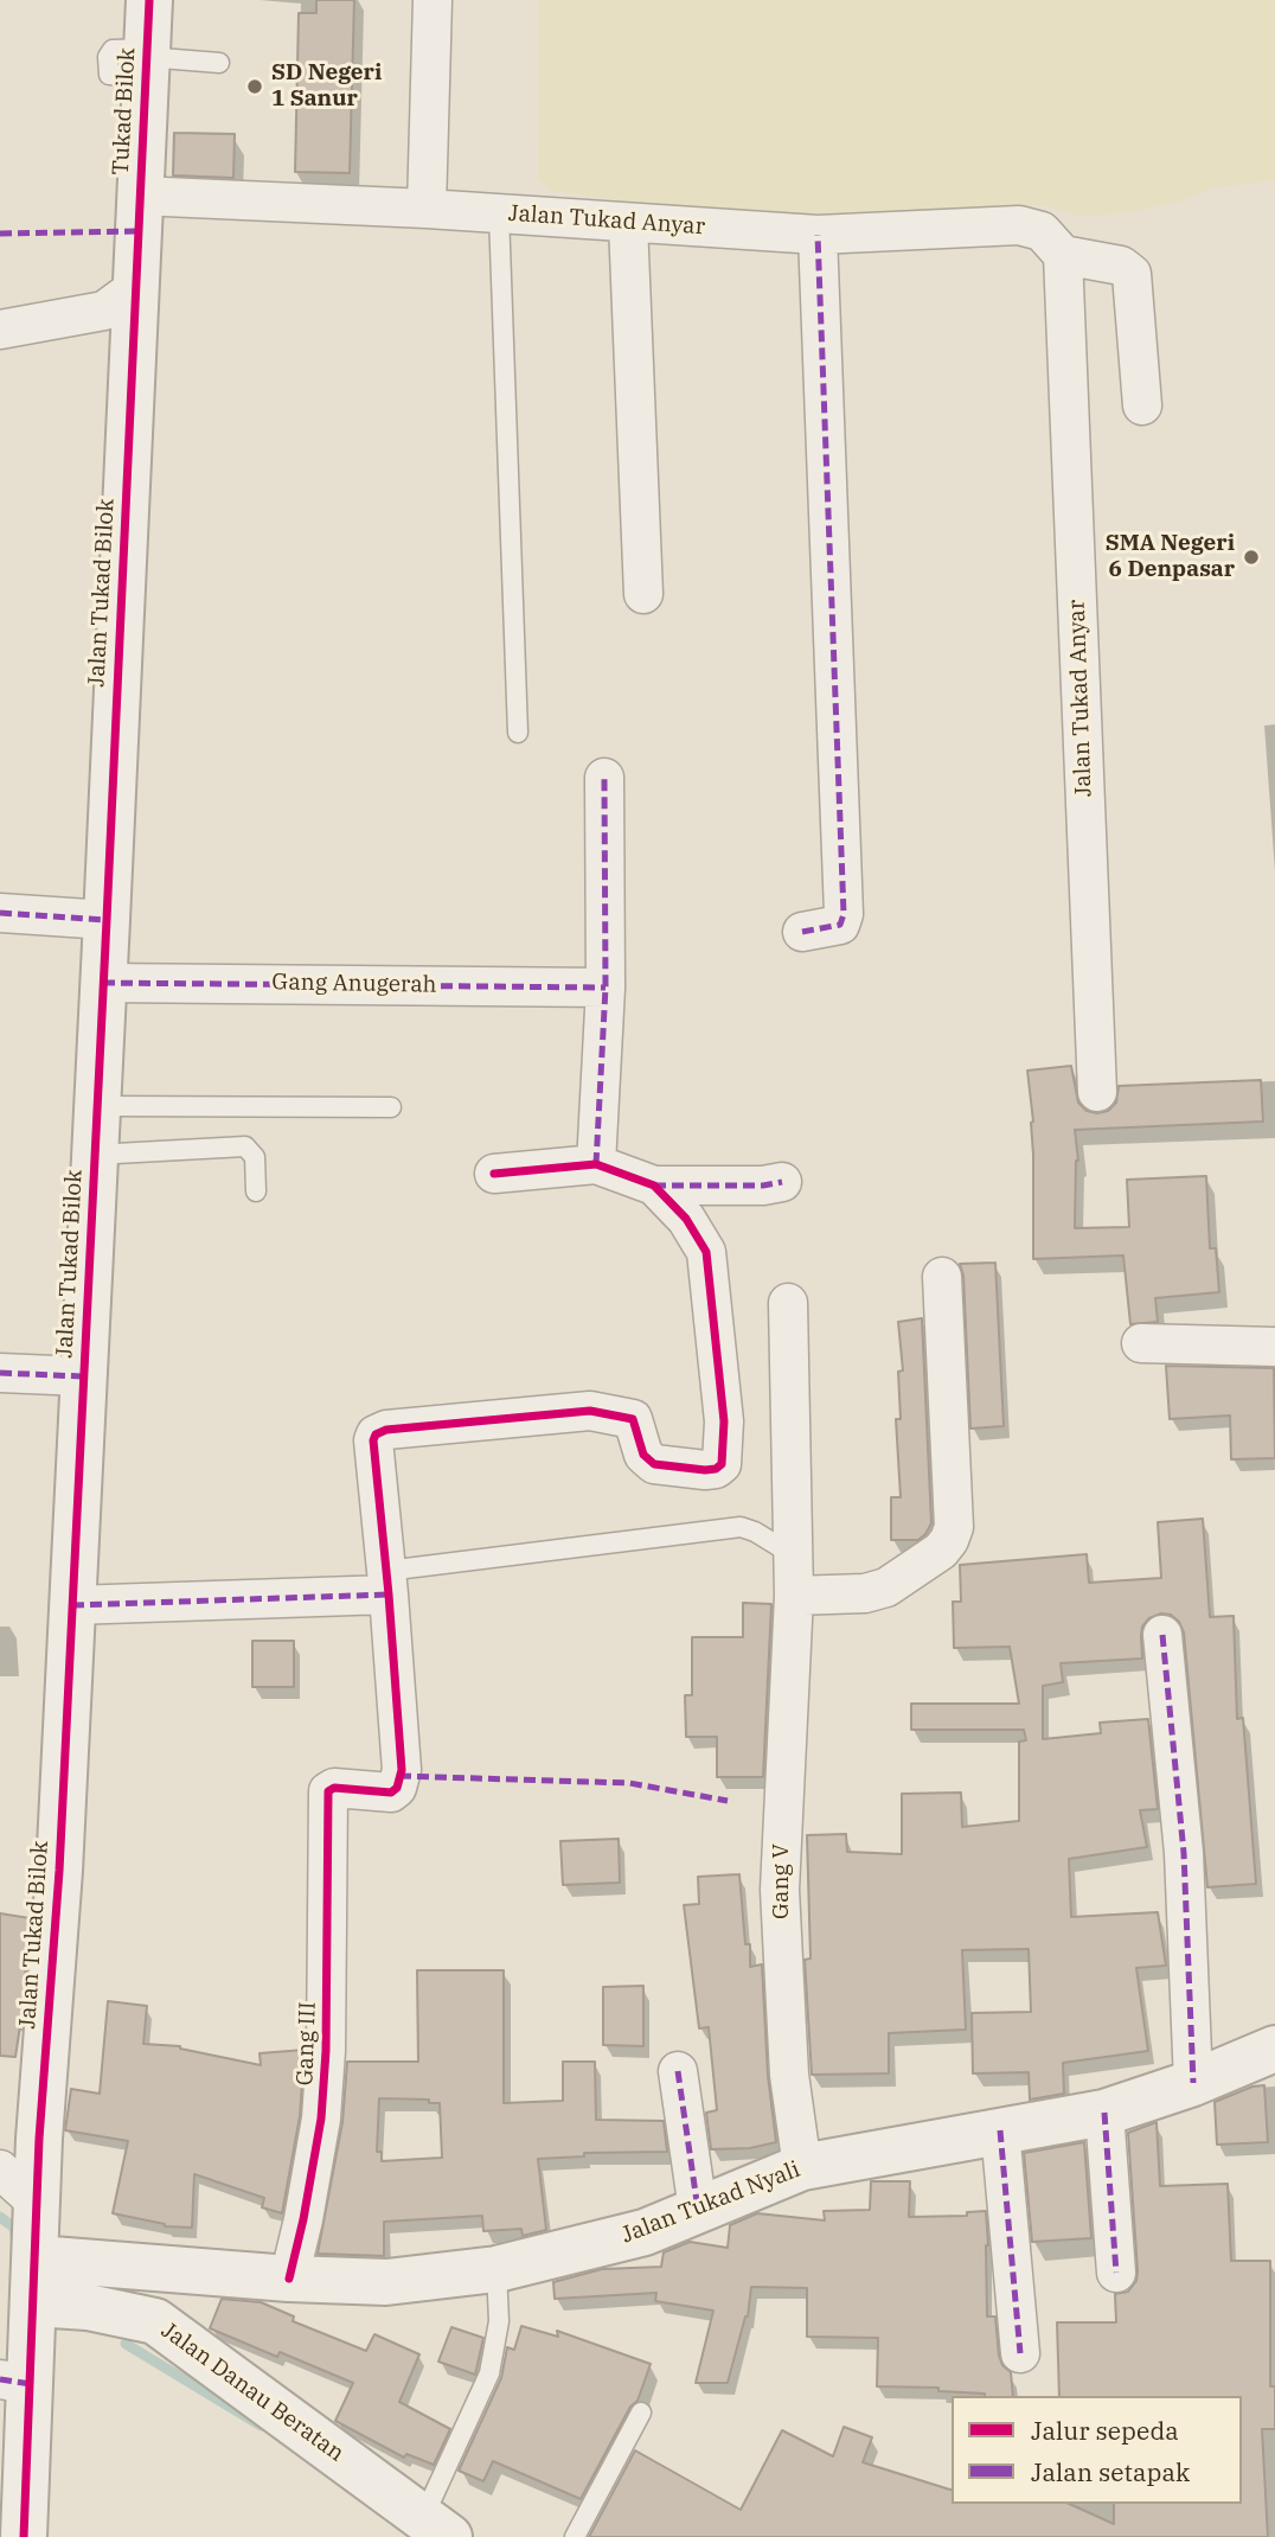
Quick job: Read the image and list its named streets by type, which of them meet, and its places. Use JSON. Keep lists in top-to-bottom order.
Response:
{
  "streets": {
    "street": [
      "Tukad Bilok",
      "Jalan Tukad Anyar",
      "Jalan Tukad Bilok",
      "Gang Anugerah",
      "Gang V",
      "Gang III",
      "Jalan Tukad Nyali",
      "Jalan Danau Beratan"
    ]
  },
  "crossings": [
    ["Tukad Bilok", "Jalan Tukad Anyar"],
    ["Tukad Bilok", "Jalan Tukad Bilok"],
    ["Jalan Tukad Anyar", "Jalan Tukad Bilok"],
    ["Jalan Tukad Bilok", "Gang Anugerah"],
    ["Jalan Tukad Bilok", "Jalan Tukad Nyali"],
    ["Jalan Tukad Bilok", "Jalan Danau Beratan"],
    ["Gang V", "Jalan Tukad Nyali"],
    ["Gang III", "Jalan Tukad Nyali"]
  ],
  "places": ["SD Negeri 1 Sanur", "SMA Negeri 6 Denpasar"],
  "legend": ["Jalur sepeda", "Jalan setapak"]
}
